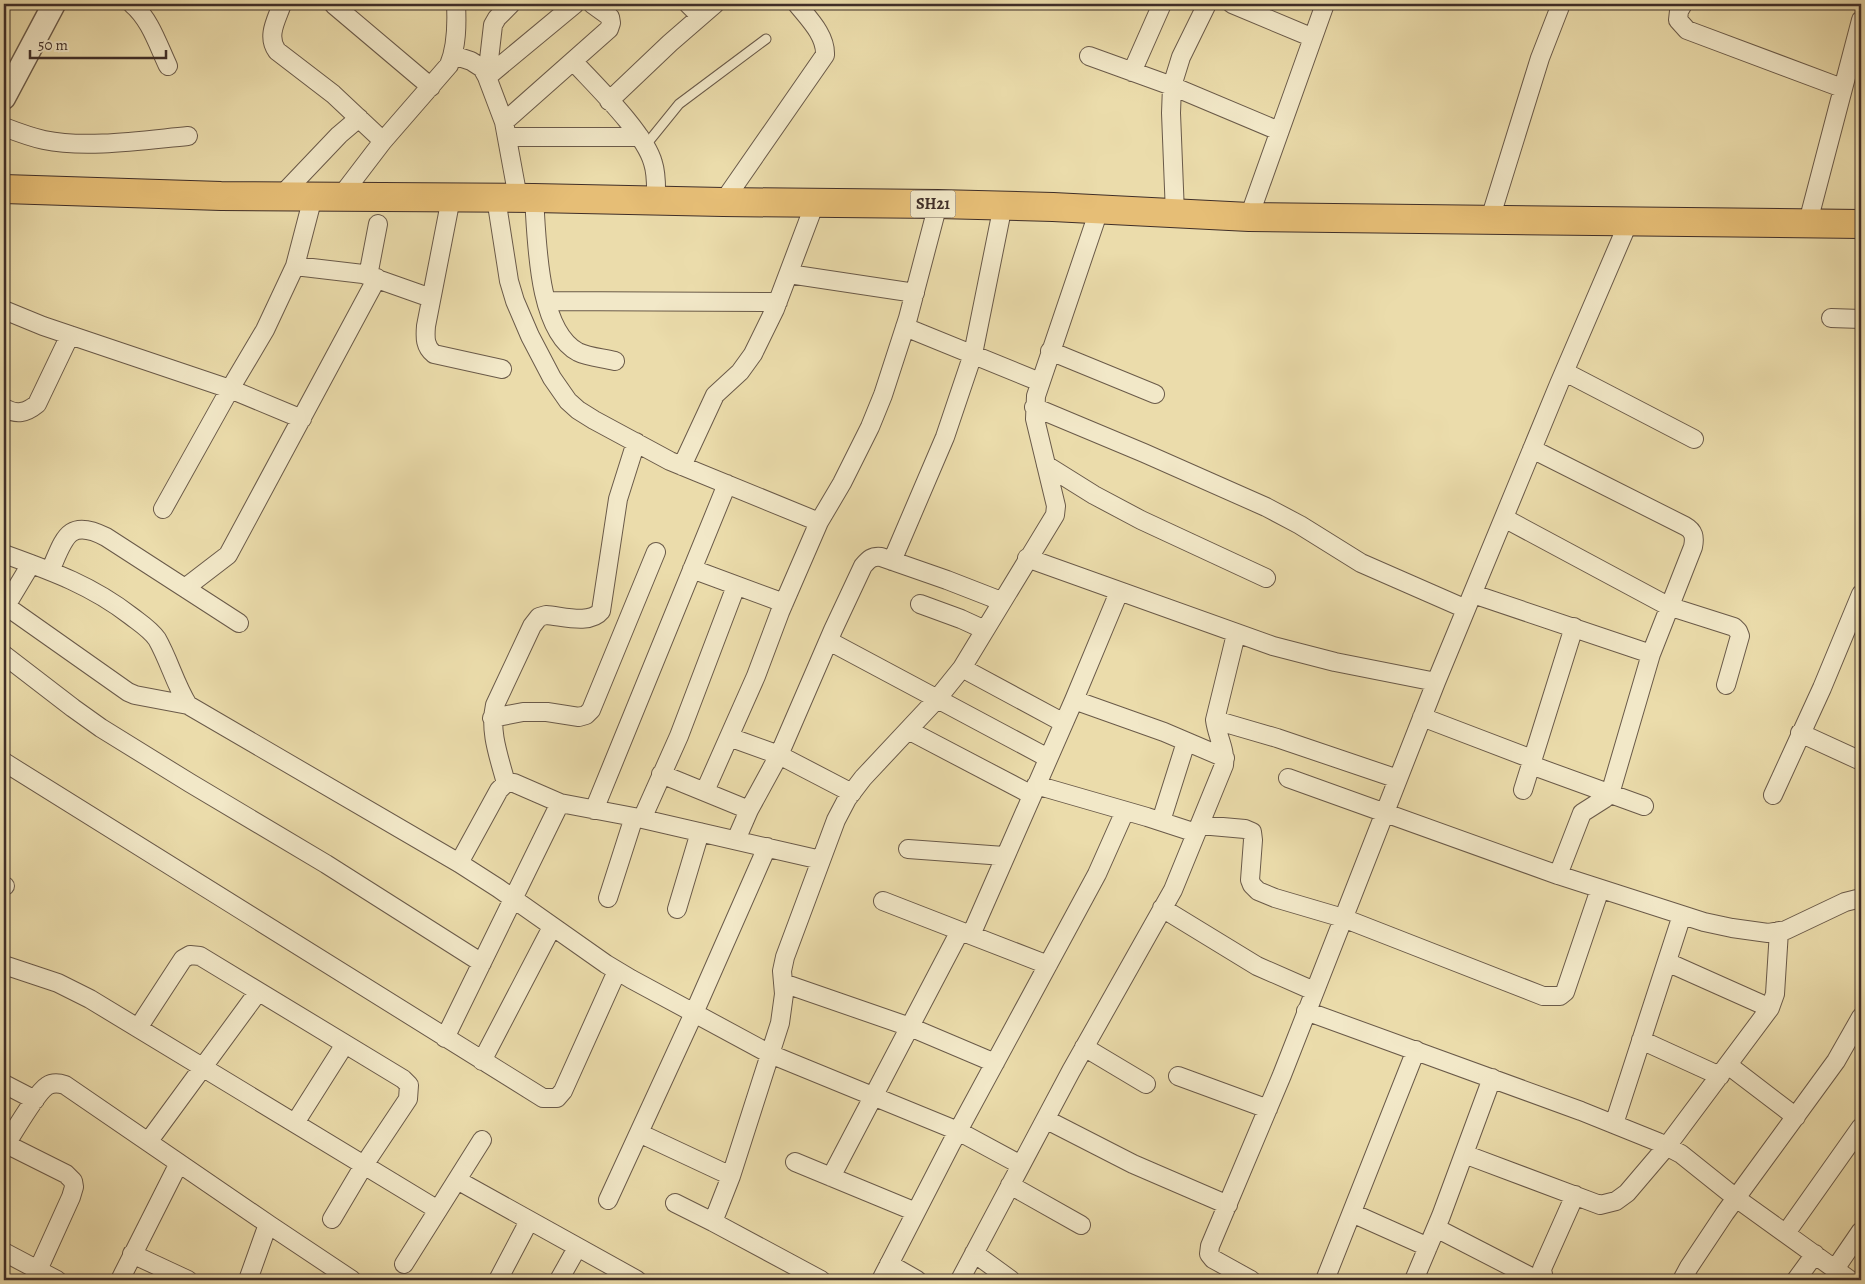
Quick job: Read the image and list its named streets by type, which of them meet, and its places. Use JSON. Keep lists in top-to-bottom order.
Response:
{
  "streets": {
    "main road": ["SH21"]
  },
  "scale_bar": "50 m"
}
